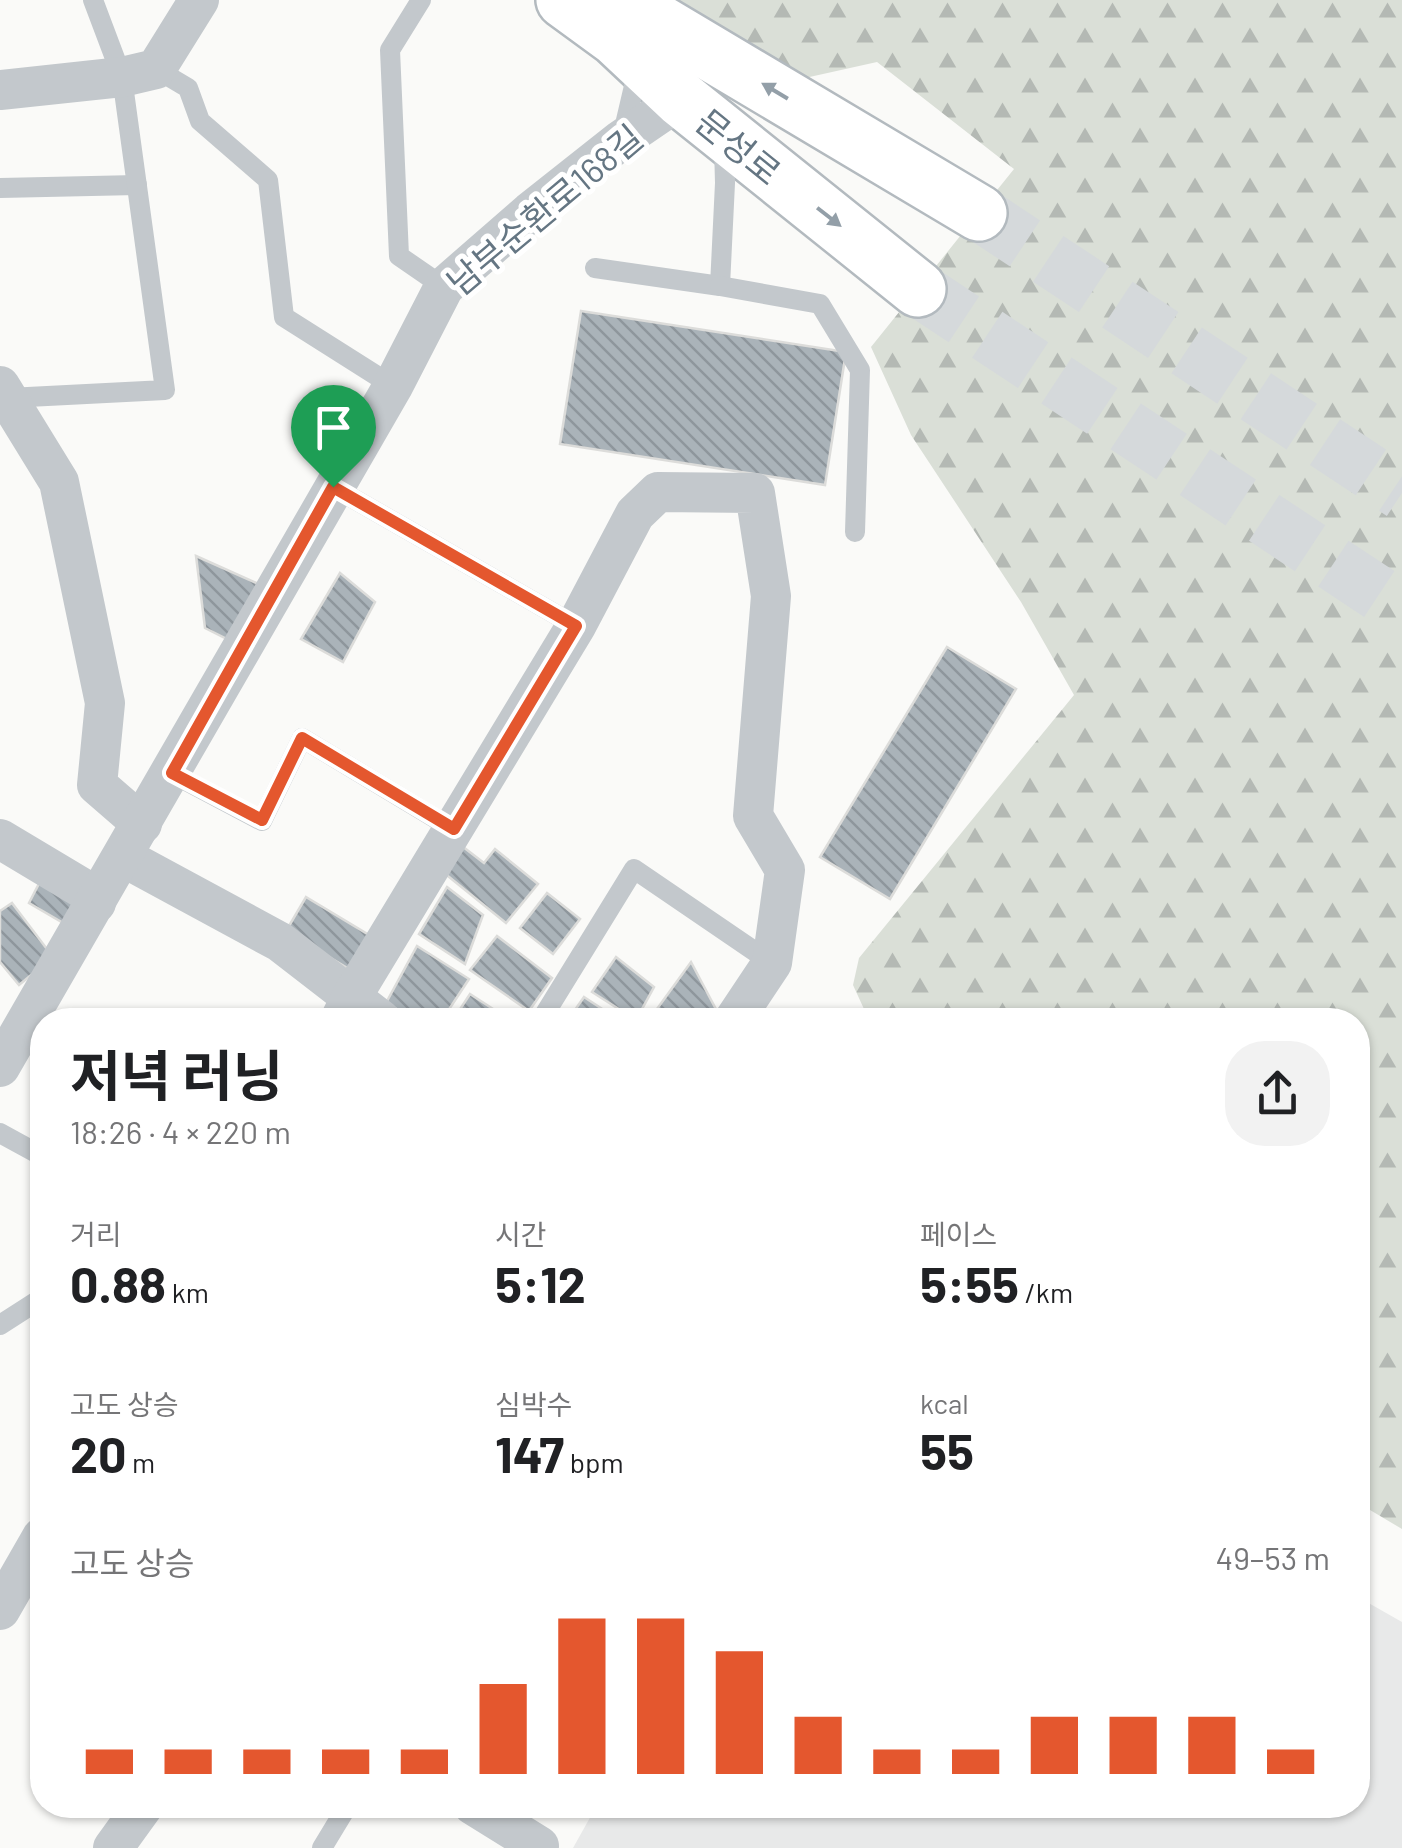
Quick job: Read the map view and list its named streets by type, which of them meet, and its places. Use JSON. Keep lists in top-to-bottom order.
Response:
{
  "streets": {
    "main road": ["문성로"],
    "street": ["남부순환로168길"]
  },
  "crossings": [
    ["문성로", "남부순환로168길"]
  ],
  "page": {
    "heading": ["저녁 러닝", "18:26 · 4 × 220 m"],
    "stats": [
      ["거리", "0.88 km"],
      ["시간", "5:12"],
      ["페이스", "5:55 /km"],
      ["고도 상승", "20 m"],
      ["심박수", "147 bpm"],
      ["kcal", "55"]
    ],
    "chart": ["고도 상승", "49–53 m"]
  }
}
